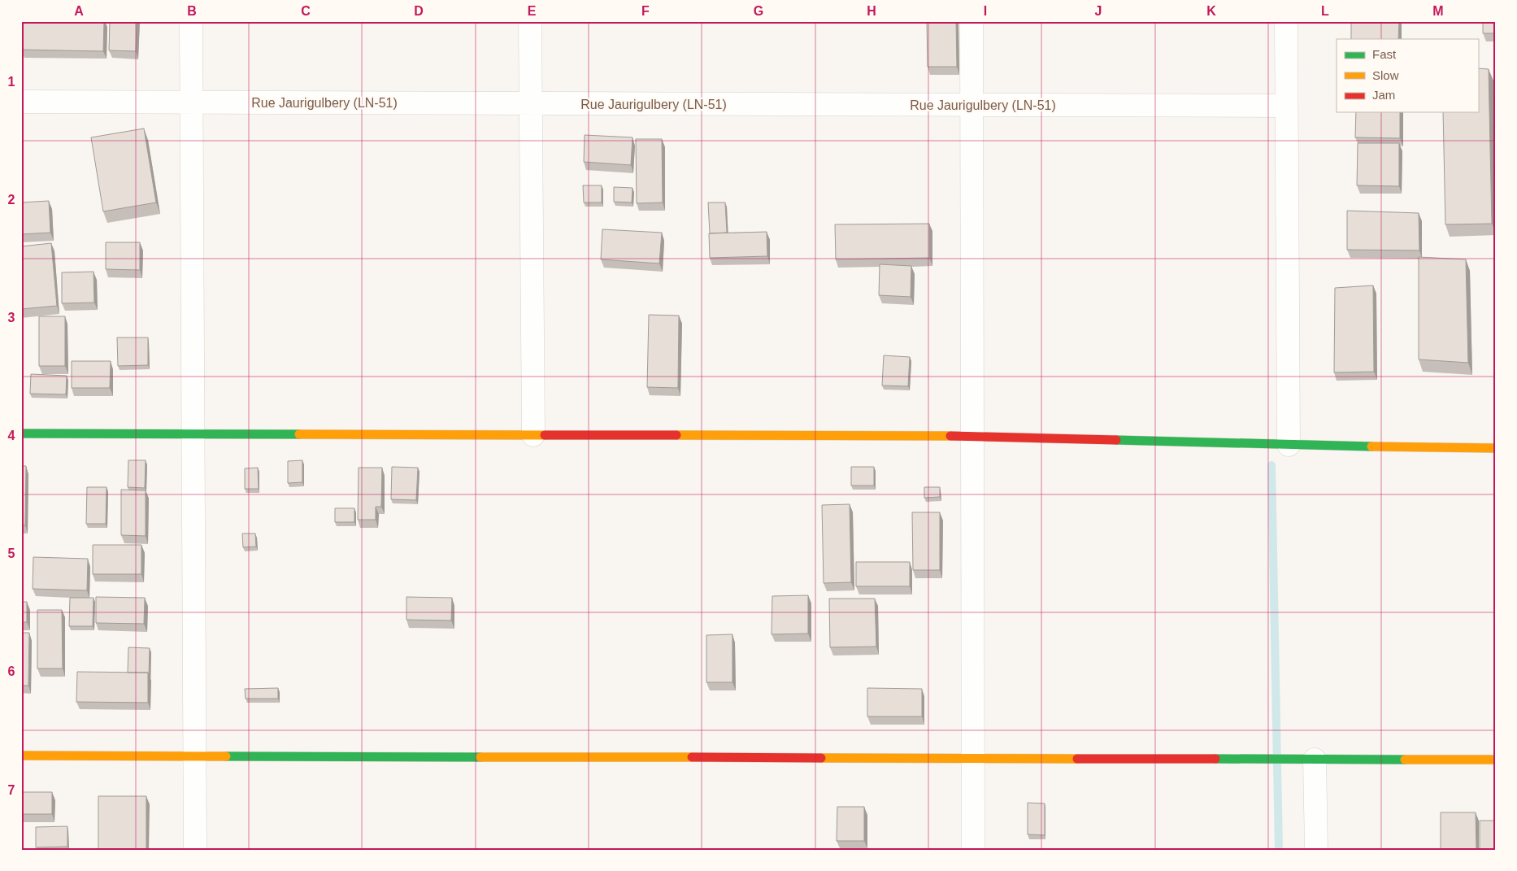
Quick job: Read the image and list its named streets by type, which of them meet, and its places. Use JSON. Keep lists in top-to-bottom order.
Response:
{
  "streets": {
    "street": ["Rue Jaurigulbery (LN-51)"]
  },
  "legend": ["Fast", "Slow", "Jam"],
  "grid": {
    "columns": [
      "A",
      "B",
      "C",
      "D",
      "E",
      "F",
      "G",
      "H",
      "I",
      "J",
      "K",
      "L",
      "M"
    ],
    "rows": [
      "1",
      "2",
      "3",
      "4",
      "5",
      "6",
      "7"
    ]
  }
}
